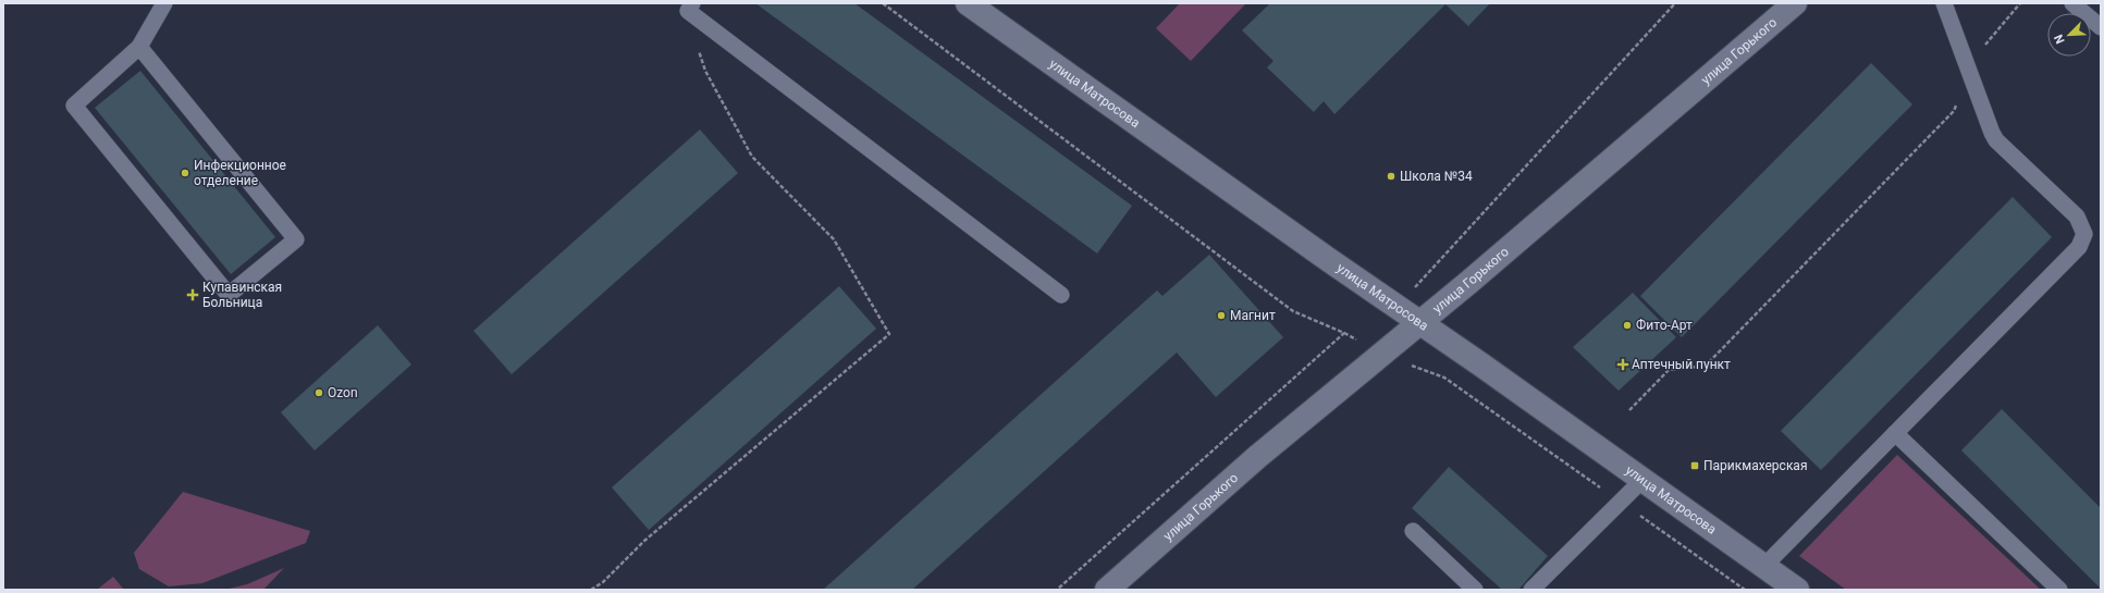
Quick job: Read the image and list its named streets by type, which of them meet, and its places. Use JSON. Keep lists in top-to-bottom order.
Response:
{
  "streets": {
    "street": ["улица Горького", "улица Матросова"]
  },
  "crossings": [
    ["улица Горького", "улица Матросова"]
  ],
  "places": {
    "other": [
      "Инфекционное отделение",
      "Школа №34",
      "Магнит",
      "Фито-Арт",
      "Ozon"
    ],
    "health": ["Купавинская Больница", "Аптечный пункт"],
    "transit": ["Парикмахерская"]
  },
  "north": "bottom left"
}
